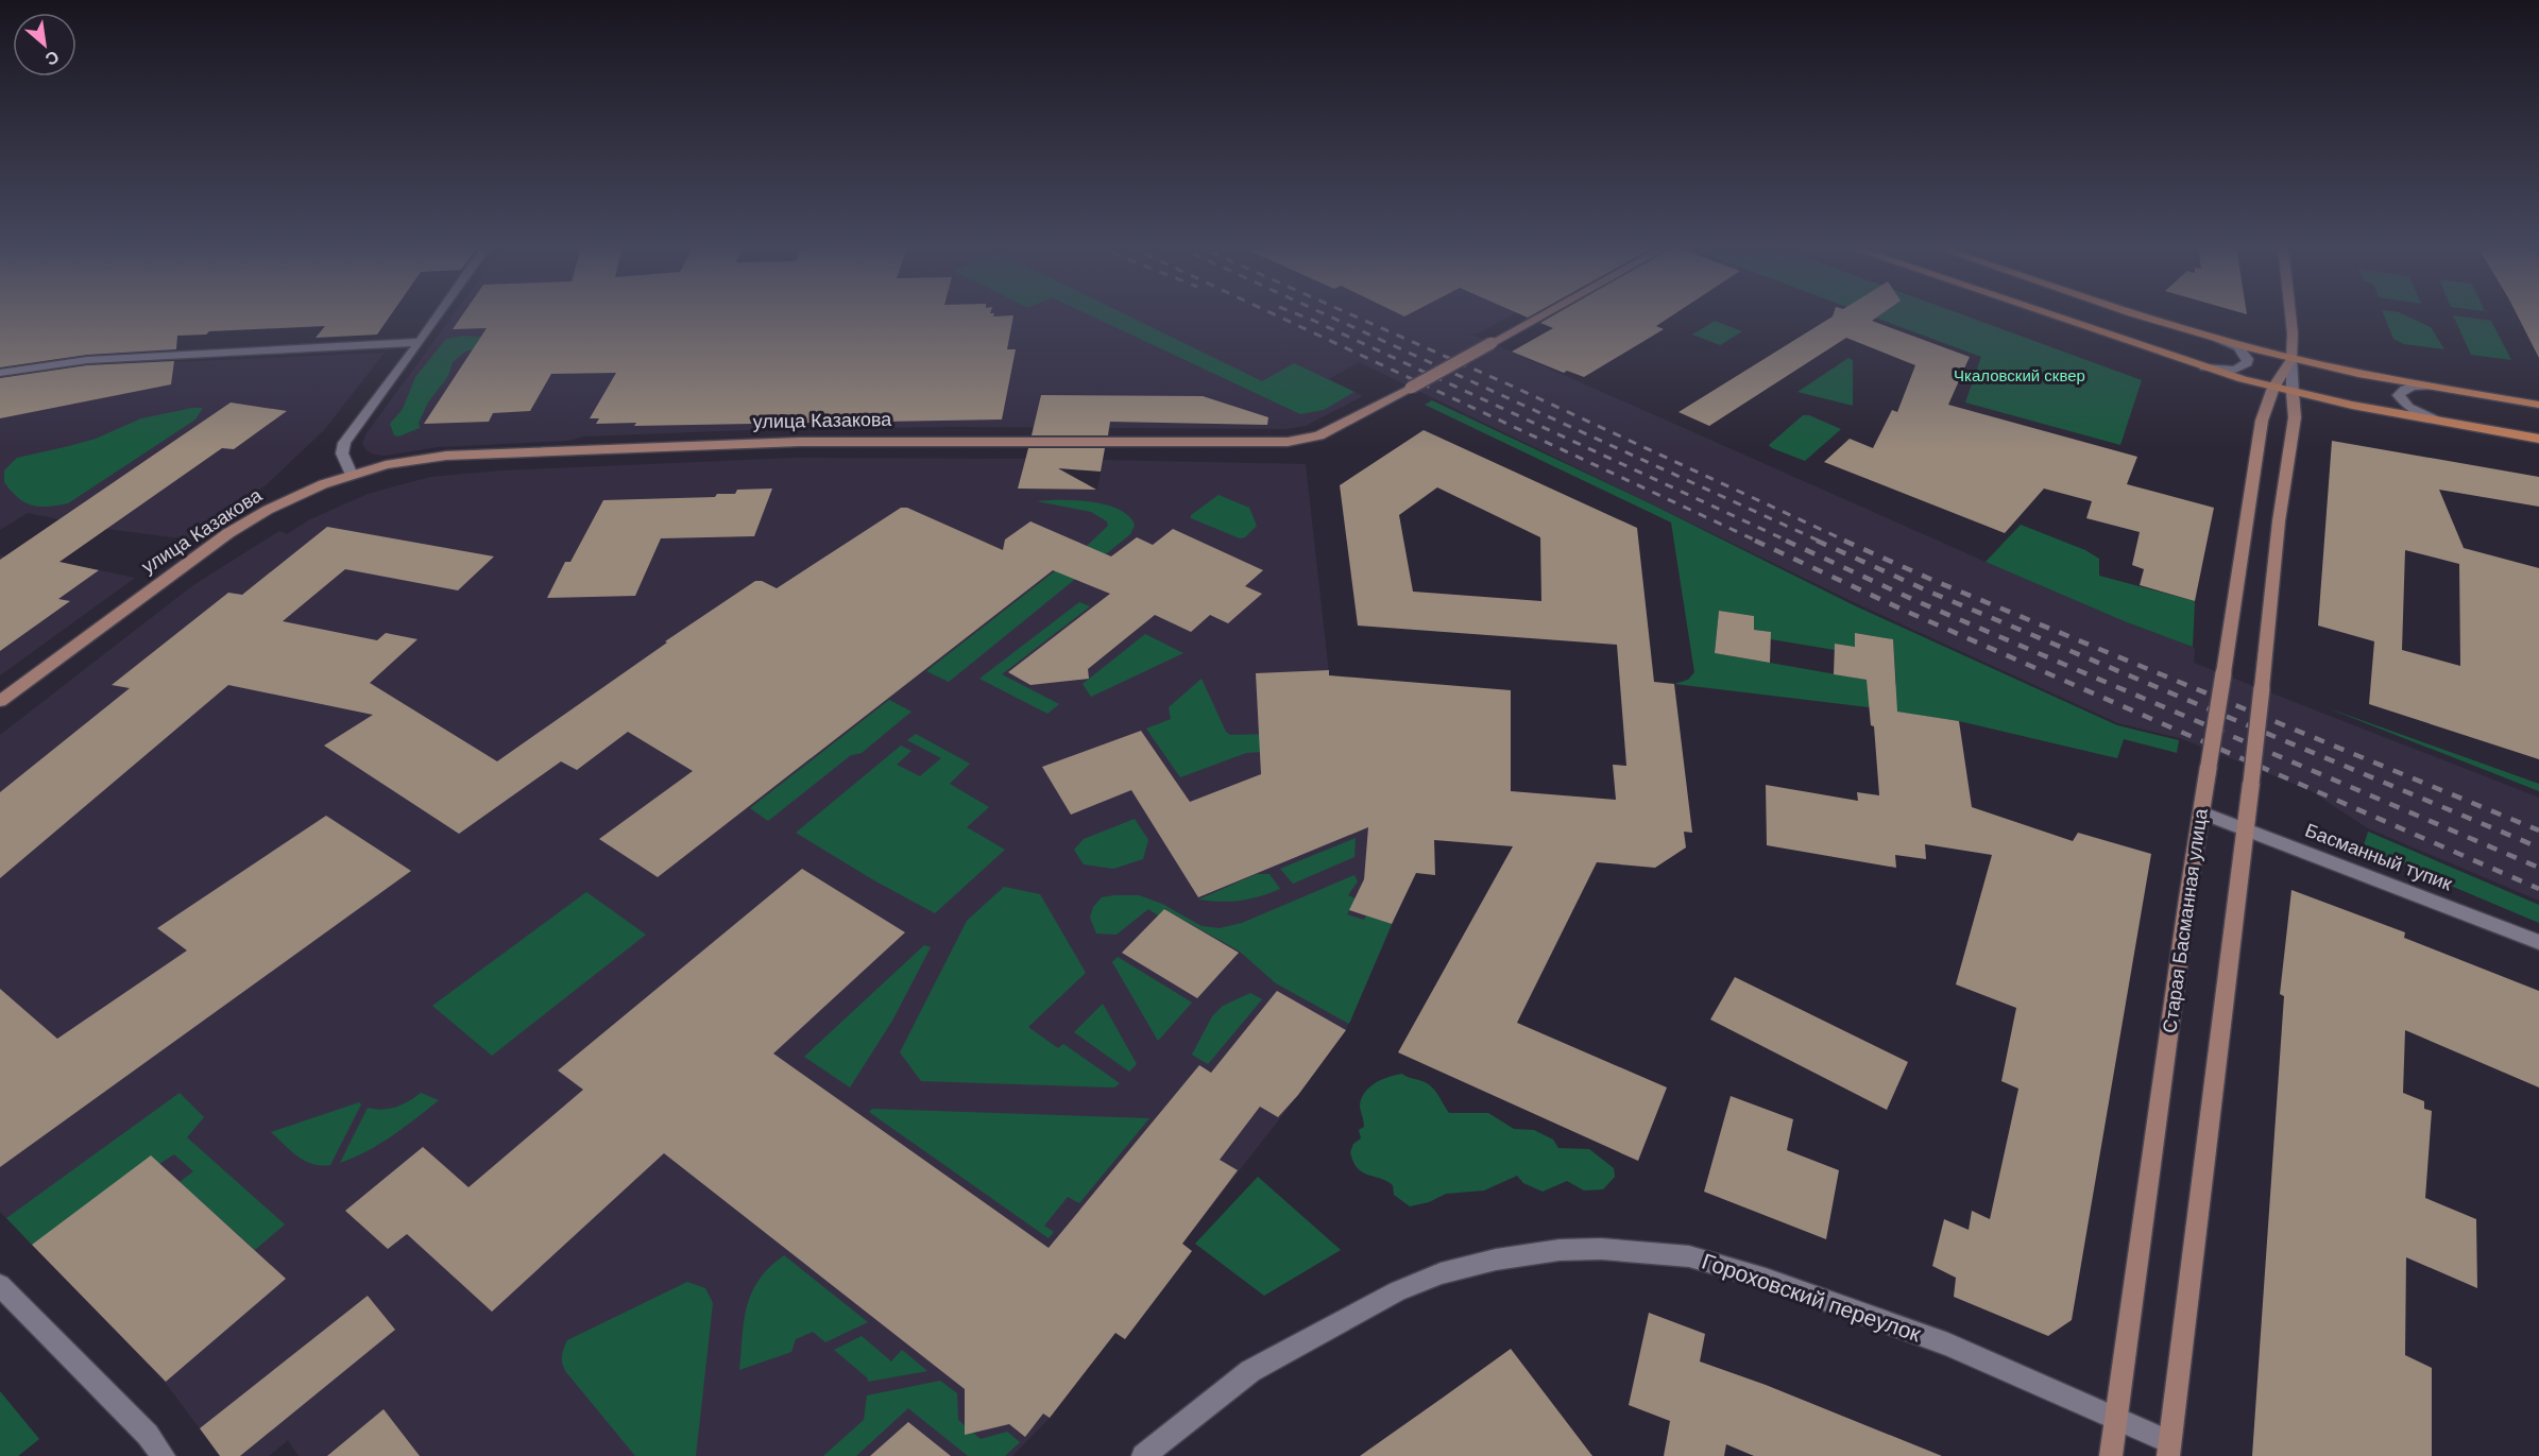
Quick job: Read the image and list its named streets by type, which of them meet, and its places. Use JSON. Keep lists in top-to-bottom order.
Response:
{
  "streets": {
    "main road": ["улица Казакова", "Старая Басманная улица"],
    "street": ["Басманный тупик", "Гороховский переулок"]
  },
  "crossings": [
    ["Басманный тупик", "Старая Басманная улица"],
    ["Старая Басманная улица", "Гороховский переулок"]
  ],
  "parks": ["Чкаловский сквер"],
  "north": "bottom right"
}
